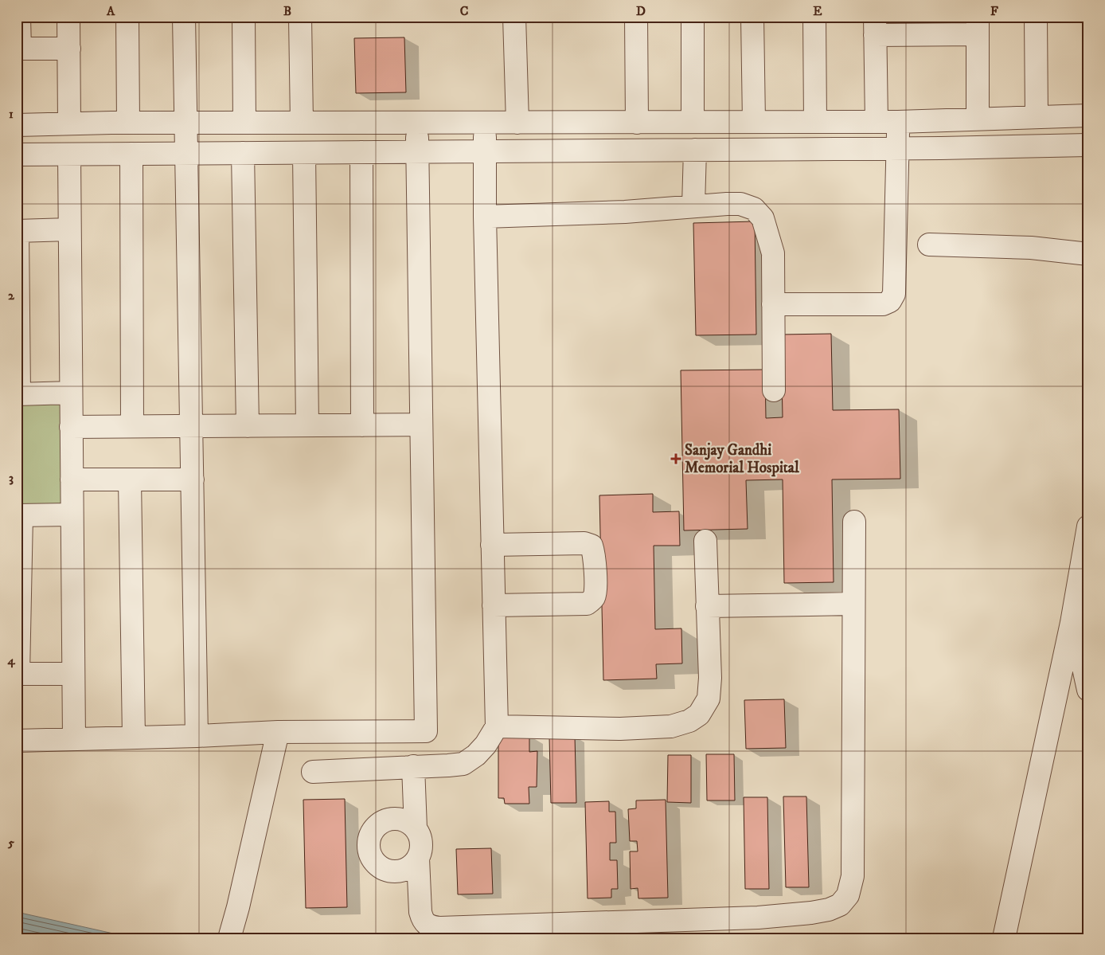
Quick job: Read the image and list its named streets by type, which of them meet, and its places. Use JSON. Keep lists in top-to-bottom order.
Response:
{
  "places": {
    "health": ["Sanjay Gandhi Memorial Hospital"]
  },
  "grid": {
    "columns": [
      "A",
      "B",
      "C",
      "D",
      "E",
      "F"
    ],
    "rows": [
      "1",
      "2",
      "3",
      "4",
      "5"
    ]
  }
}
